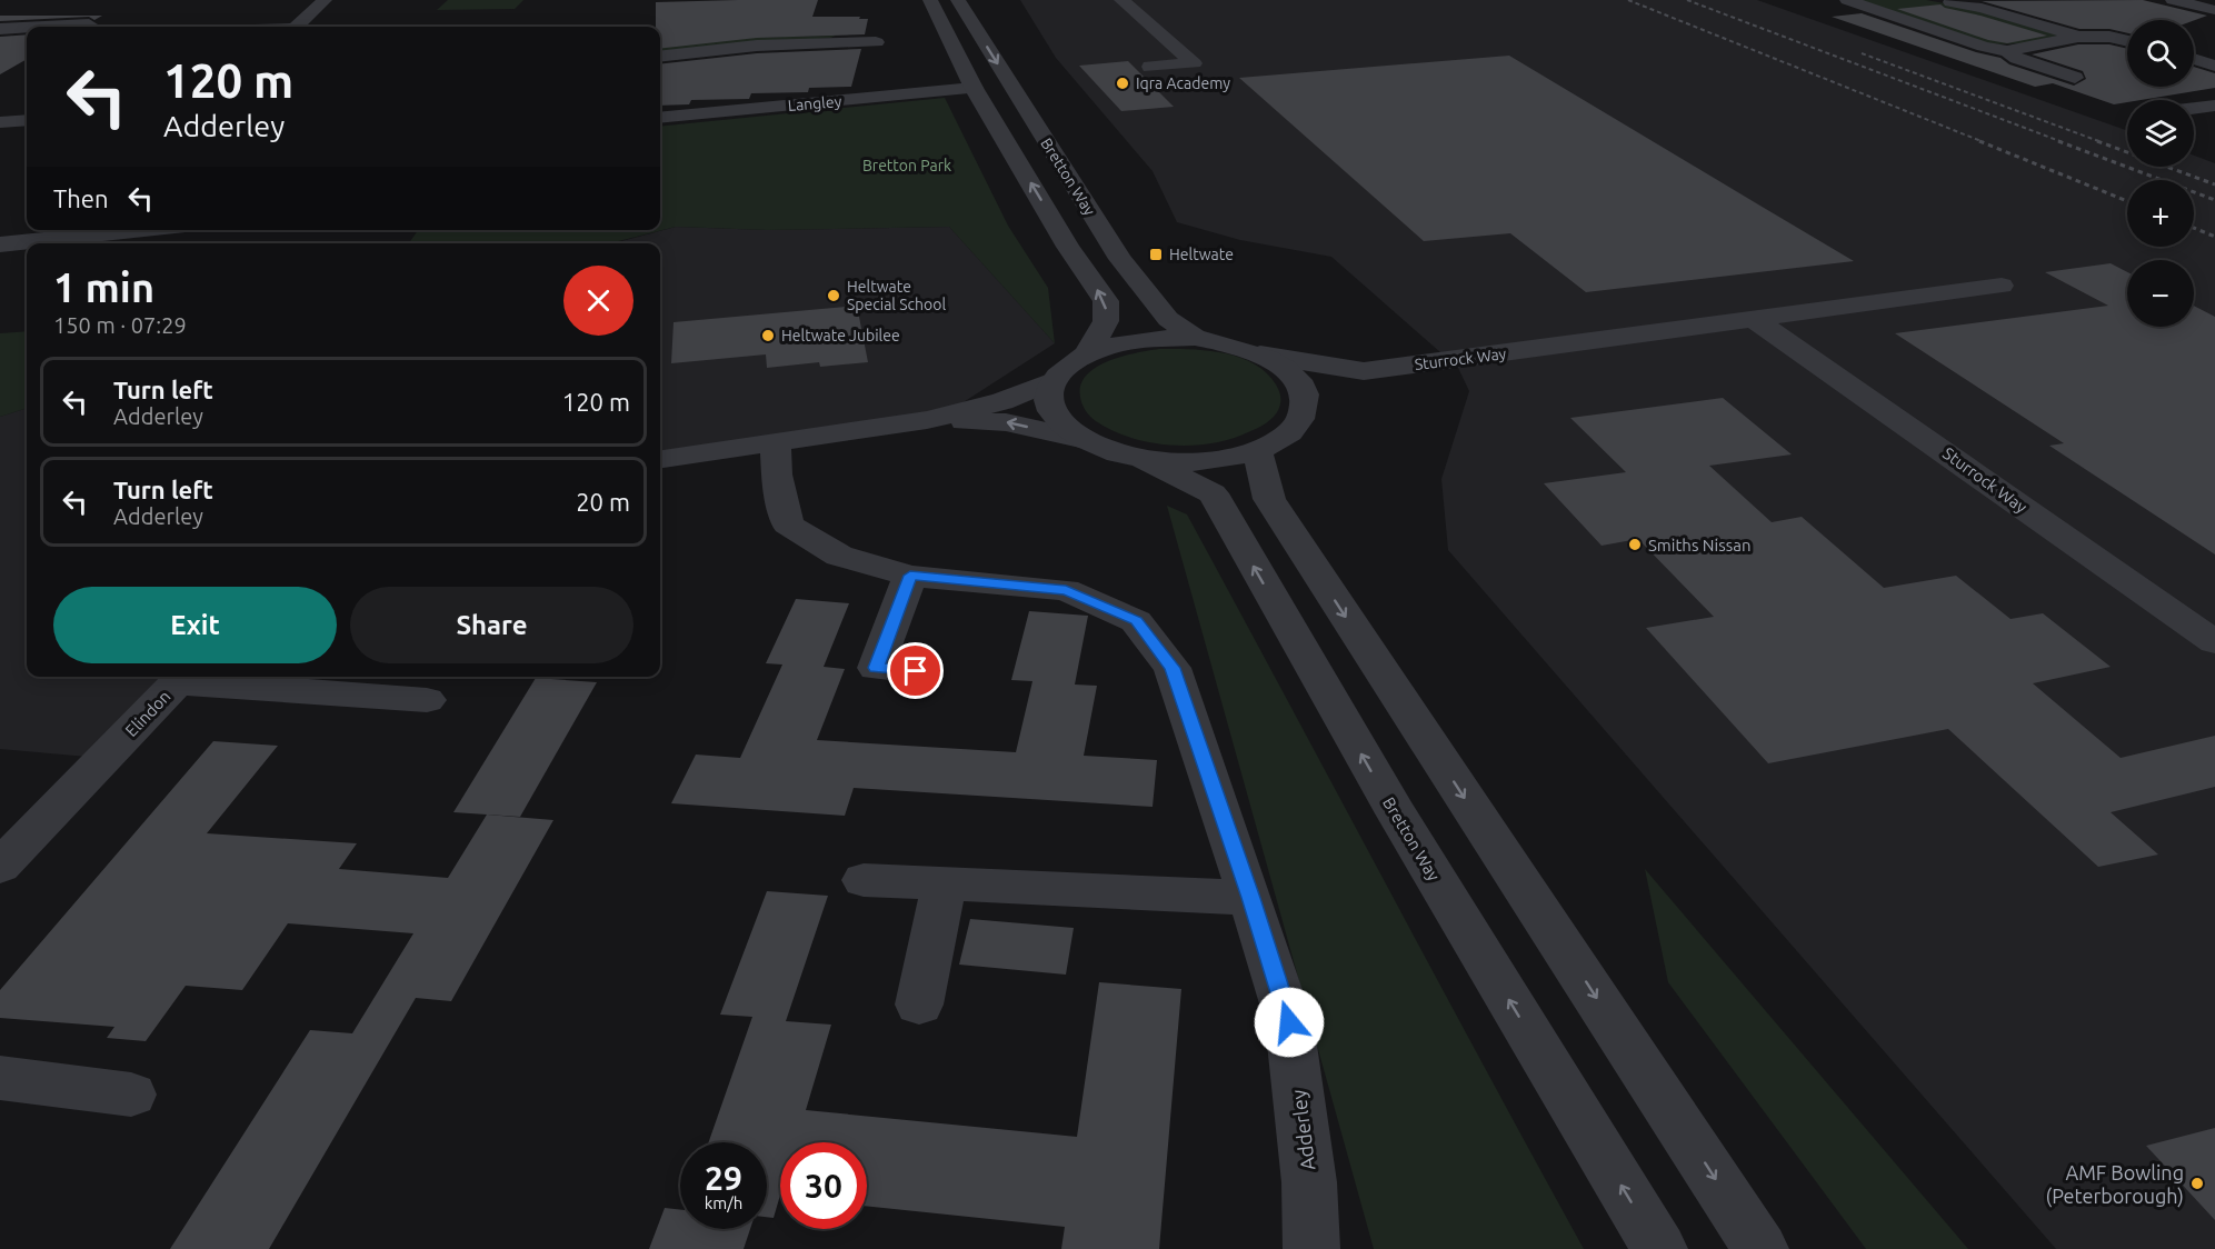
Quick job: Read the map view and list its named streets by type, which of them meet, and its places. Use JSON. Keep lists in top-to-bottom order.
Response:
{
  "streets": {
    "street": [
      "Langley",
      "Bretton Way",
      "Sturrock Way",
      "Elindon",
      "Adderley"
    ]
  },
  "crossings": [
    ["Langley", "Bretton Way"]
  ],
  "parks": ["Bretton Park"],
  "places": {
    "other": [
      "Iqra Academy",
      "Heltwate Special School",
      "Heltwate Jubilee",
      "Smiths Nissan",
      "AMF Bowling (Peterborough)"
    ],
    "transit": ["Heltwate"]
  },
  "page": {
    "map_buttons": ["+", "−"],
    "turn": ["120 m", "Adderley"],
    "then": "Then",
    "heading": ["1 min", "150 m · 07:29"],
    "list": [
      {
        "name": "Turn left",
        "note": "Adderley",
        "value": "120 m"
      },
      {
        "name": "Turn left",
        "note": "Adderley",
        "value": "20 m"
      }
    ],
    "buttons": ["Exit", "Share"],
    "speed": "29 km/h",
    "limit": "30"
  }
}
